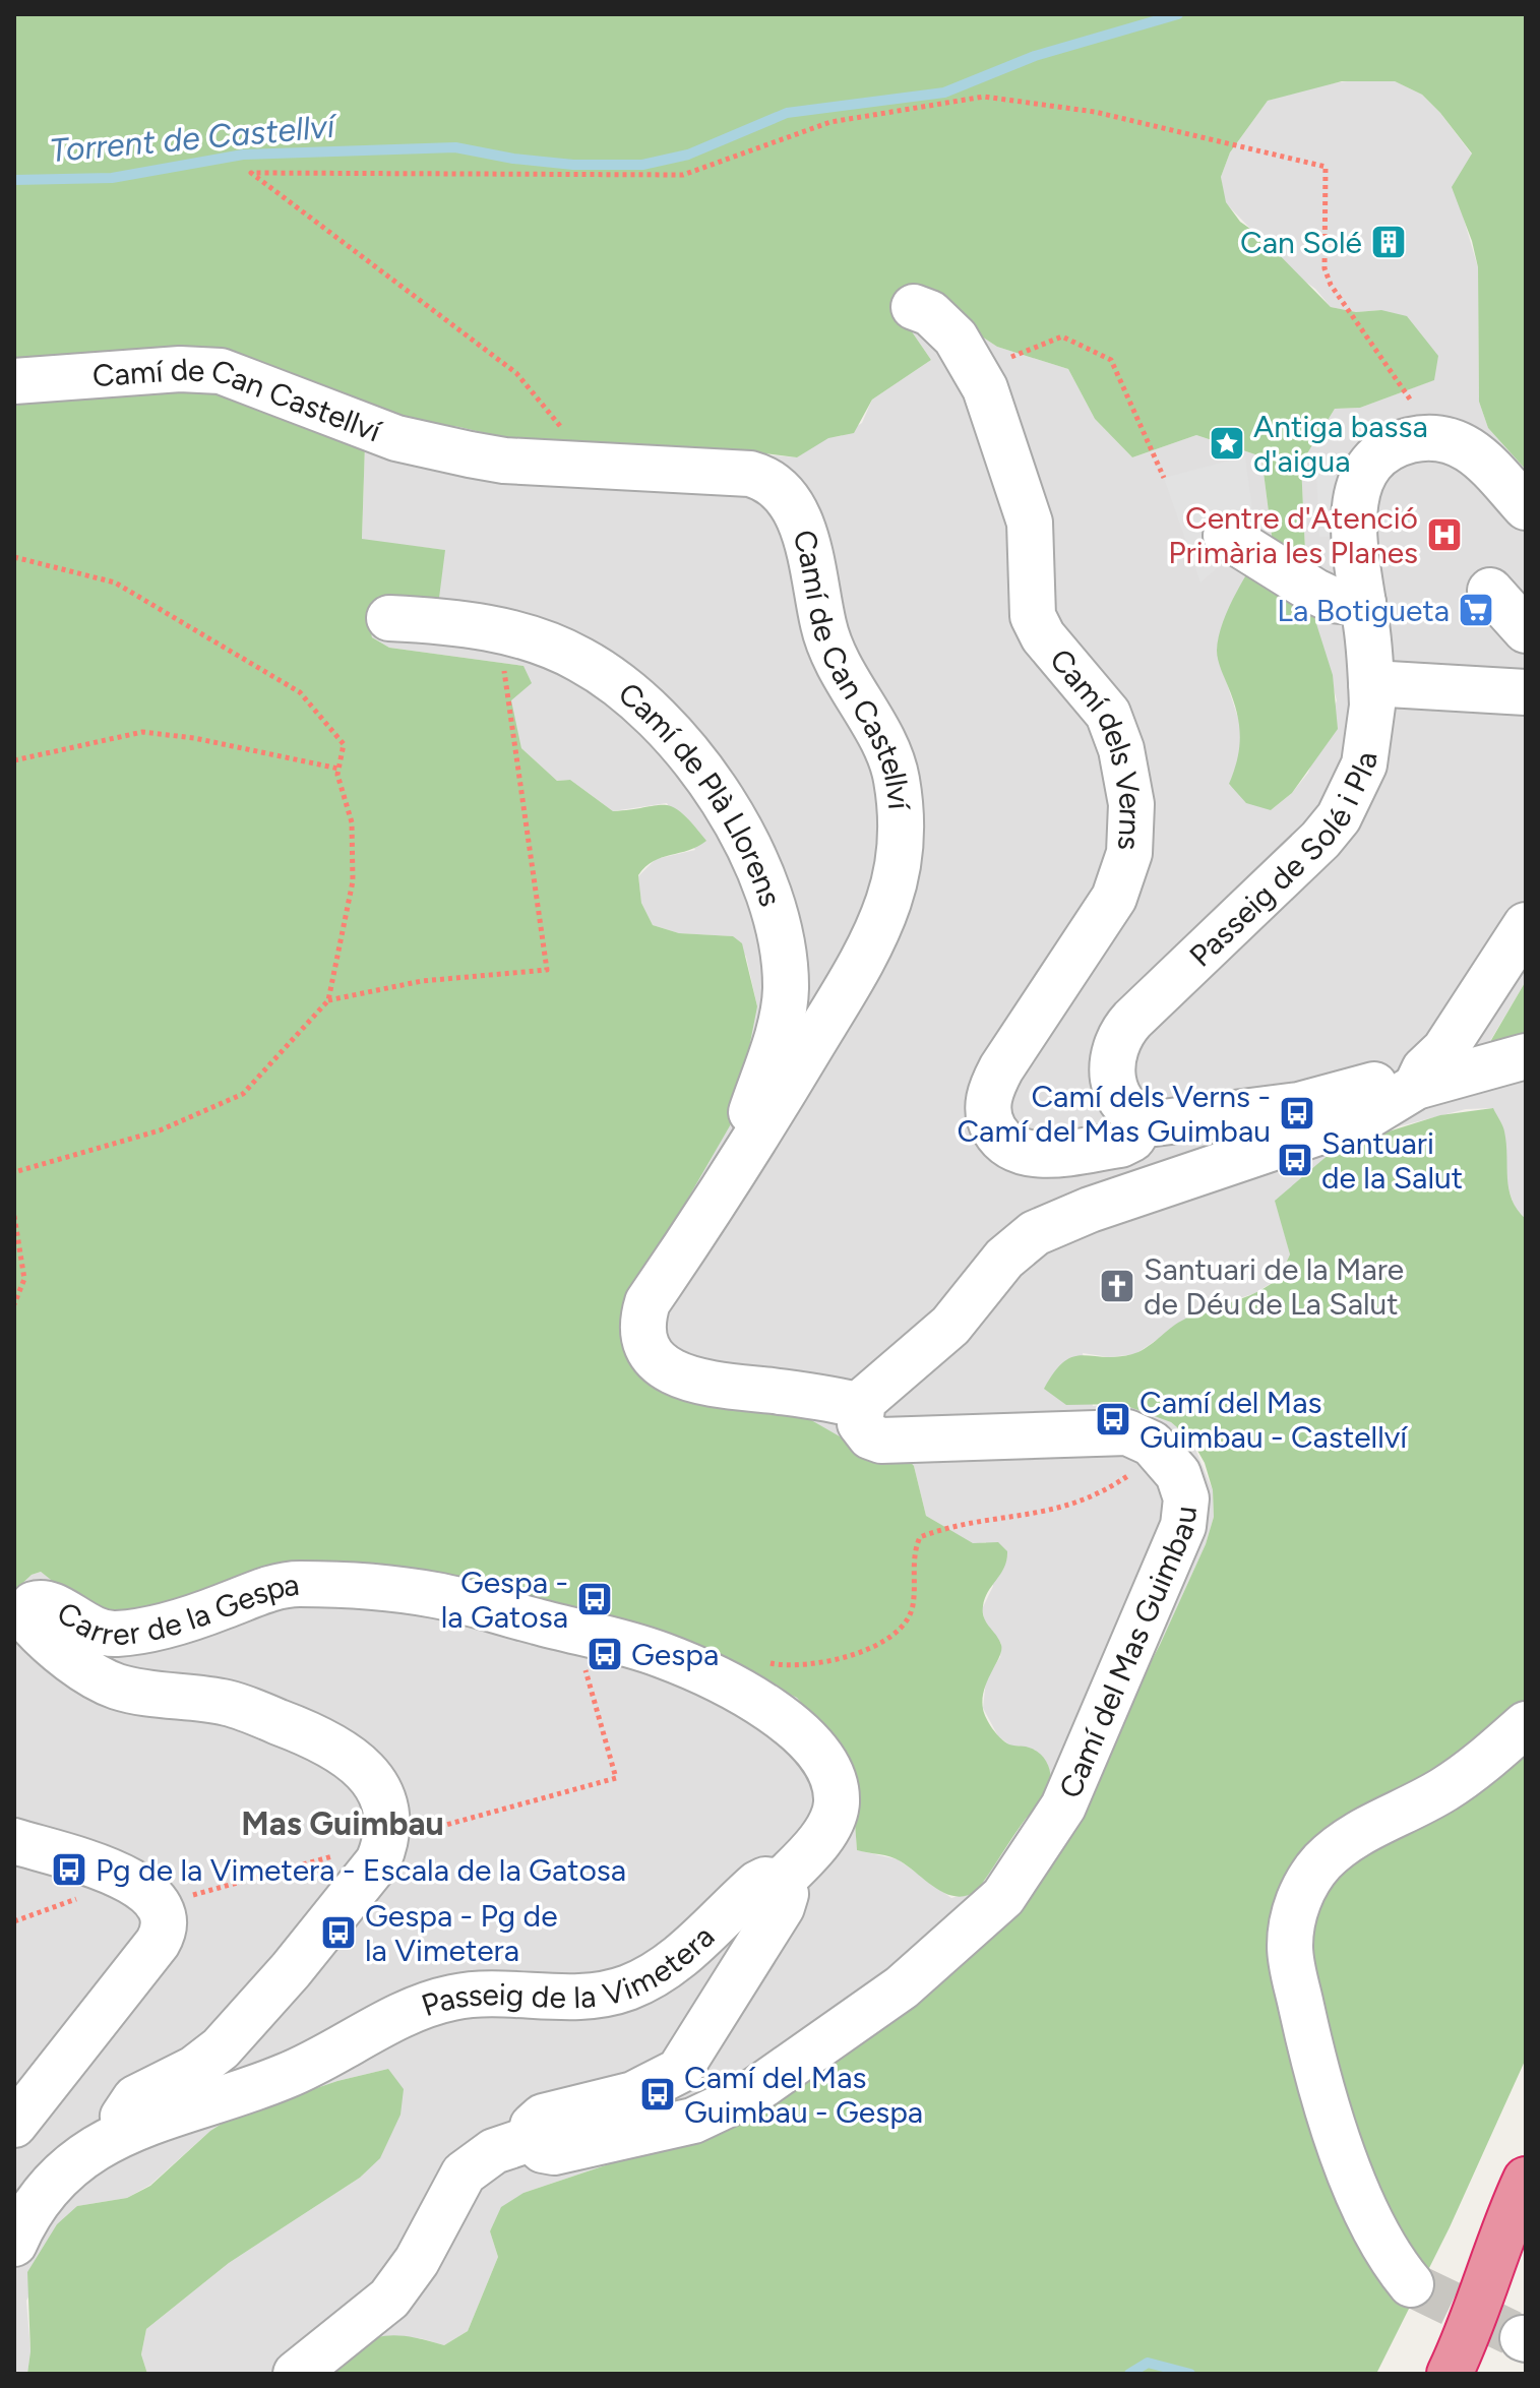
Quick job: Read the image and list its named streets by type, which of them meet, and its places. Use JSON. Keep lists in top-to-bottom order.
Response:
{
  "streets": {
    "street": [
      "Camí de Can Castellví",
      "Camí dels Verns",
      "Camí de Plà Llorens",
      "Passeig de Solé i Pla",
      "Carrer de la Gespa",
      "Camí del Mas Guimbau",
      "Passeig de la Vimetera"
    ]
  },
  "crossings": [
    ["Camí de Can Castellví", "Camí de Plà Llorens"],
    ["Camí de Can Castellví", "Camí del Mas Guimbau"],
    ["Camí dels Verns", "Passeig de Solé i Pla"],
    ["Carrer de la Gespa", "Passeig de la Vimetera"],
    ["Camí del Mas Guimbau", "Passeig de la Vimetera"]
  ],
  "districts": ["Mas Guimbau"],
  "water": ["Torrent de Castellví"],
  "places": {
    "building": ["Can Solé"],
    "place": ["Antiga bassa d'aigua"],
    "hospital": ["Centre d'Atenció Primària les Planes"],
    "supermarket": ["La Botigueta"],
    "bus stop": [
      "Camí dels Verns - Camí del Mas Guimbau",
      "Santuari de la Salut",
      "Camí del Mas Guimbau - Castellví",
      "Gespa - la Gatosa",
      "Gespa",
      "Pg de la Vimetera - Escala de la Gatosa",
      "Gespa - Pg de la Vimetera",
      "Camí del Mas Guimbau - Gespa"
    ],
    "church": ["Santuari de la Mare de Déu de La Salut"]
  }
}
